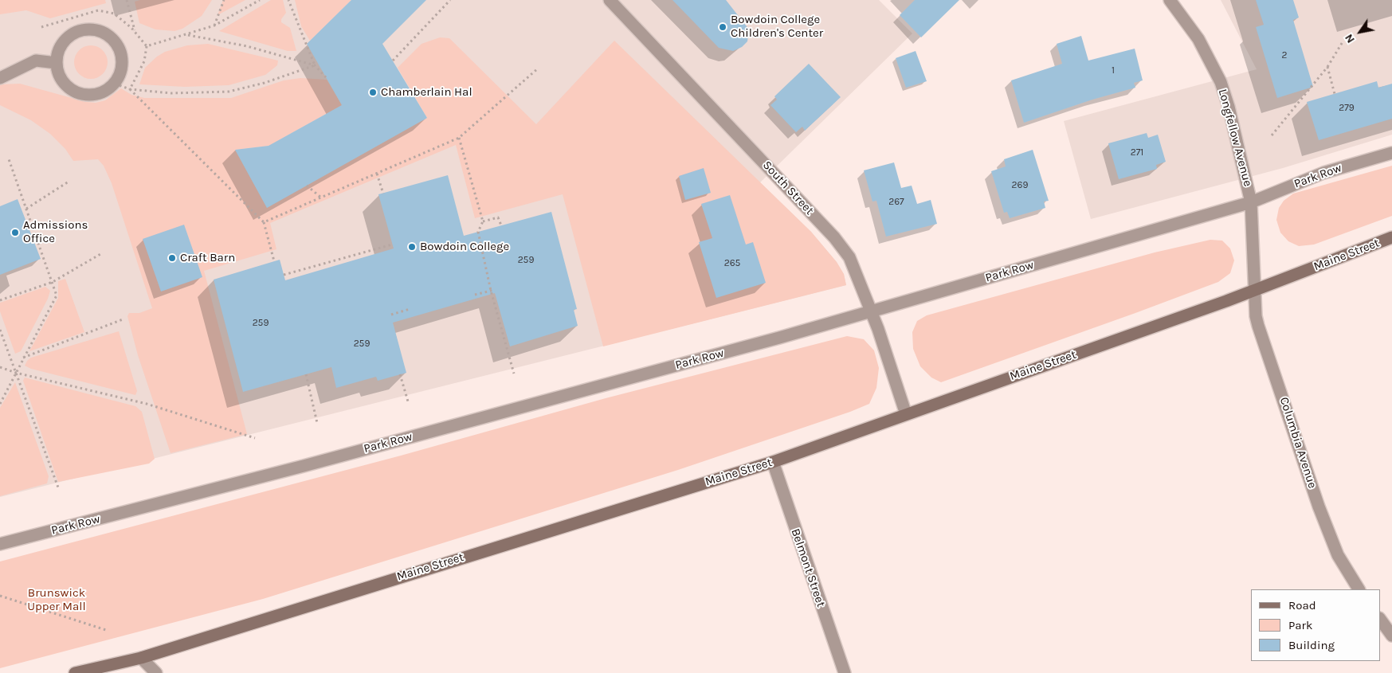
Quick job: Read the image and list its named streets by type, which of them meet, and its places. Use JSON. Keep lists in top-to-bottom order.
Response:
{
  "streets": {
    "street": [
      "Longfellow Avenue",
      "Park Row",
      "South Street",
      "Maine Street",
      "Columbia Avenue",
      "Belmont Street"
    ]
  },
  "crossings": [
    ["Longfellow Avenue", "Park Row"],
    ["Longfellow Avenue", "Maine Street"],
    ["Longfellow Avenue", "Columbia Avenue"],
    ["Park Row", "South Street"],
    ["South Street", "Maine Street"],
    ["Maine Street", "Columbia Avenue"],
    ["Maine Street", "Belmont Street"]
  ],
  "parks": ["Brunswick Upper Mall"],
  "places": [
    "Bowdoin College Children's Center",
    "Chamberlain Hal",
    "Admissions Office",
    "Bowdoin College",
    "Craft Barn"
  ],
  "house_numbers": [
    "2",
    "1",
    "279",
    "271",
    "269",
    "267",
    "259",
    "265",
    "259",
    "259"
  ],
  "legend": ["Road", "Park", "Building"],
  "north": "bottom left"
}
